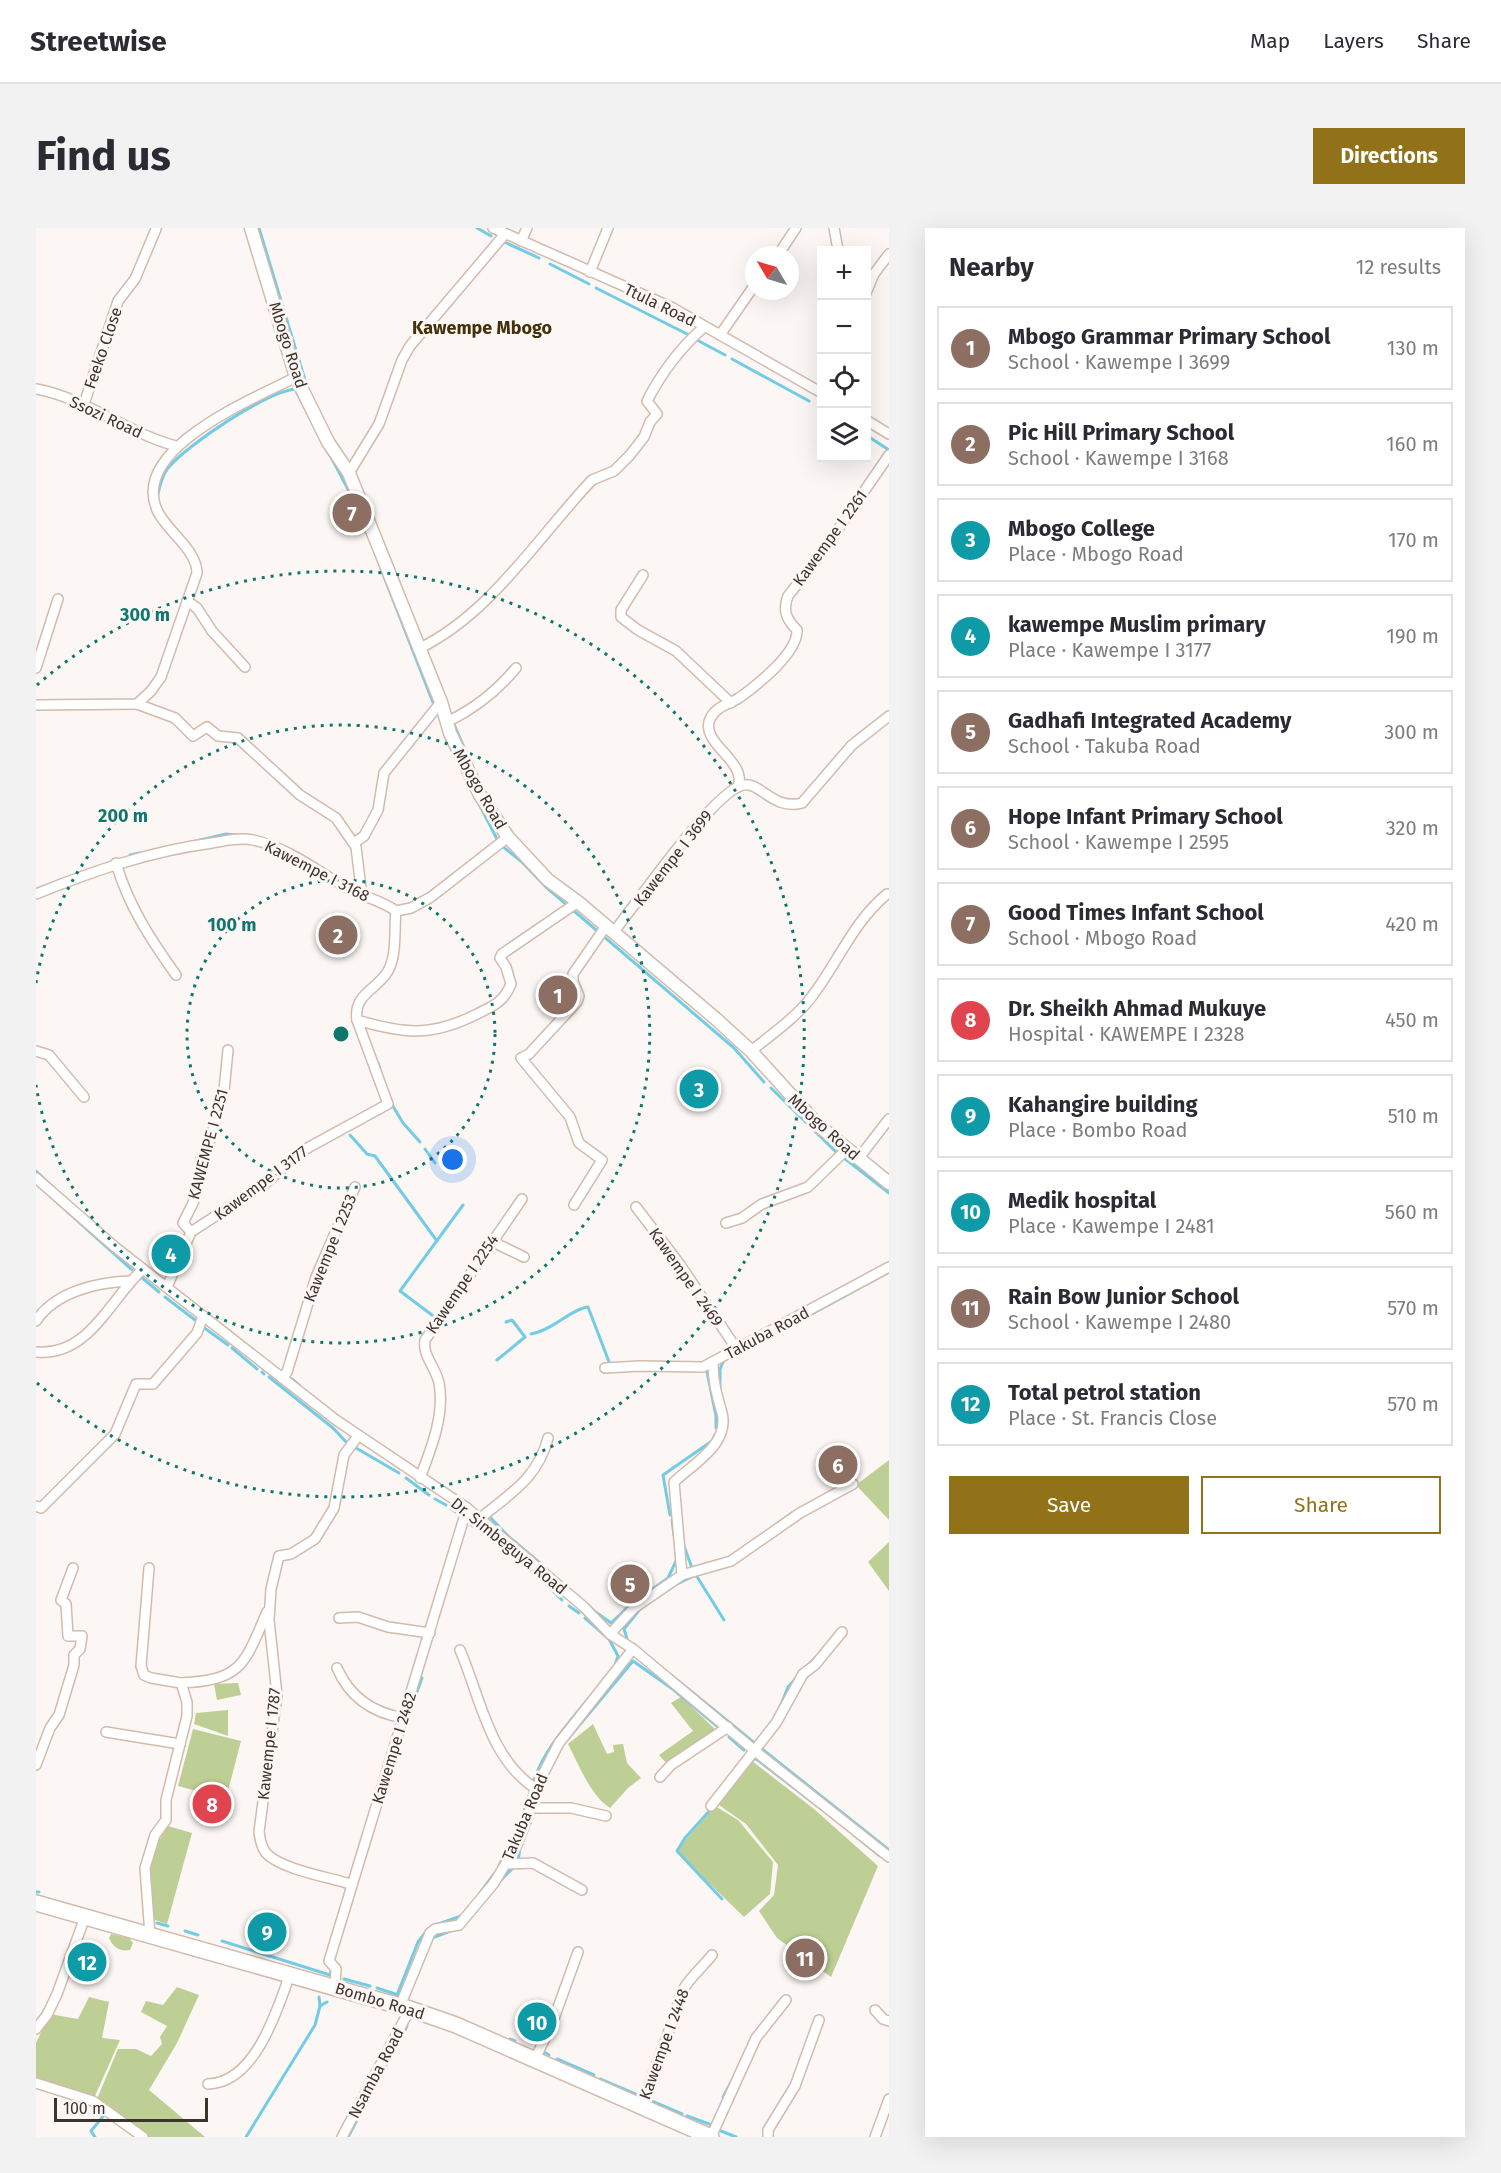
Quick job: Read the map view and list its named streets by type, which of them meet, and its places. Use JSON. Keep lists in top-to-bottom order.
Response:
{
  "streets": {
    "main road": ["Bombo Road"],
    "street": [
      "Ttula Road",
      "Mbogo Road",
      "Feeko Close",
      "Ssozi Road",
      "Kawempe I 2261",
      "Kawempe I 3699",
      "Kawempe I 3168",
      "KAWEMPE I 2251",
      "Kawempe I 3177",
      "Kawempe I 2253",
      "Kawempe I 2469",
      "Kawempe I 2254",
      "Takuba Road",
      "Dr. Simbeguya Road",
      "Kawempe I 1787",
      "Kawempe I 2482",
      "Kawempe I 2448",
      "Nsamba Road"
    ]
  },
  "crossings": [
    ["Mbogo Road", "Kawempe I 3699"],
    ["Feeko Close", "Ssozi Road"],
    ["Kawempe I 2261", "Kawempe I 3699"],
    ["KAWEMPE I 2251", "Kawempe I 3177"],
    ["Kawempe I 2253", "Dr. Simbeguya Road"],
    ["Kawempe I 2469", "Takuba Road"],
    ["Kawempe I 2254", "Dr. Simbeguya Road"],
    ["Takuba Road", "Dr. Simbeguya Road"],
    ["Takuba Road", "Bombo Road"],
    ["Takuba Road", "Nsamba Road"],
    ["Dr. Simbeguya Road", "Kawempe I 1787"],
    ["Dr. Simbeguya Road", "Kawempe I 2482"],
    ["Kawempe I 1787", "Kawempe I 2482"],
    ["Kawempe I 2482", "Bombo Road"],
    ["Bombo Road", "Kawempe I 2448"],
    ["Bombo Road", "Nsamba Road"]
  ],
  "districts": ["Kawempe Mbogo"],
  "scale_bar": "100 m",
  "north": "top left",
  "page": {
    "header": "Streetwise",
    "nav": ["Map", "Layers", "Share"],
    "buttons": [
      "Directions",
      ["Save", "Share"]
    ],
    "title": "Find us",
    "heading": ["Nearby", "12 results"],
    "map_buttons": ["+", "−"],
    "list": [
      {
        "mark": "1",
        "name": "Mbogo Grammar Primary School",
        "note": "School · Kawempe I 3699",
        "value": "130 m"
      },
      {
        "mark": "2",
        "name": "Pic Hill Primary School",
        "note": "School · Kawempe I 3168",
        "value": "160 m"
      },
      {
        "mark": "3",
        "name": "Mbogo College",
        "note": "Place · Mbogo Road",
        "value": "170 m"
      },
      {
        "mark": "4",
        "name": "kawempe Muslim primary",
        "note": "Place · Kawempe I 3177",
        "value": "190 m"
      },
      {
        "mark": "5",
        "name": "Gadhafi Integrated Academy",
        "note": "School · Takuba Road",
        "value": "300 m"
      },
      {
        "mark": "6",
        "name": "Hope Infant Primary School",
        "note": "School · Kawempe I 2595",
        "value": "320 m"
      },
      {
        "mark": "7",
        "name": "Good Times Infant School",
        "note": "School · Mbogo Road",
        "value": "420 m"
      },
      {
        "mark": "8",
        "name": "Dr. Sheikh Ahmad Mukuye",
        "note": "Hospital · KAWEMPE I 2328",
        "value": "450 m"
      },
      {
        "mark": "9",
        "name": "Kahangire building",
        "note": "Place · Bombo Road",
        "value": "510 m"
      },
      {
        "mark": "10",
        "name": "Medik hospital",
        "note": "Place · Kawempe I 2481",
        "value": "560 m"
      },
      {
        "mark": "11",
        "name": "Rain Bow Junior School",
        "note": "School · Kawempe I 2480",
        "value": "570 m"
      },
      {
        "mark": "12",
        "name": "Total petrol station",
        "note": "Place · St. Francis Close",
        "value": "570 m"
      }
    ],
    "pins": [
      "7",
      "2",
      "1",
      "3",
      "4",
      "6",
      "5",
      "8",
      "9",
      "11",
      "12",
      "10"
    ],
    "scale": "100 m"
  },
  "rings": ["300 m", "200 m", "100 m"]
}
